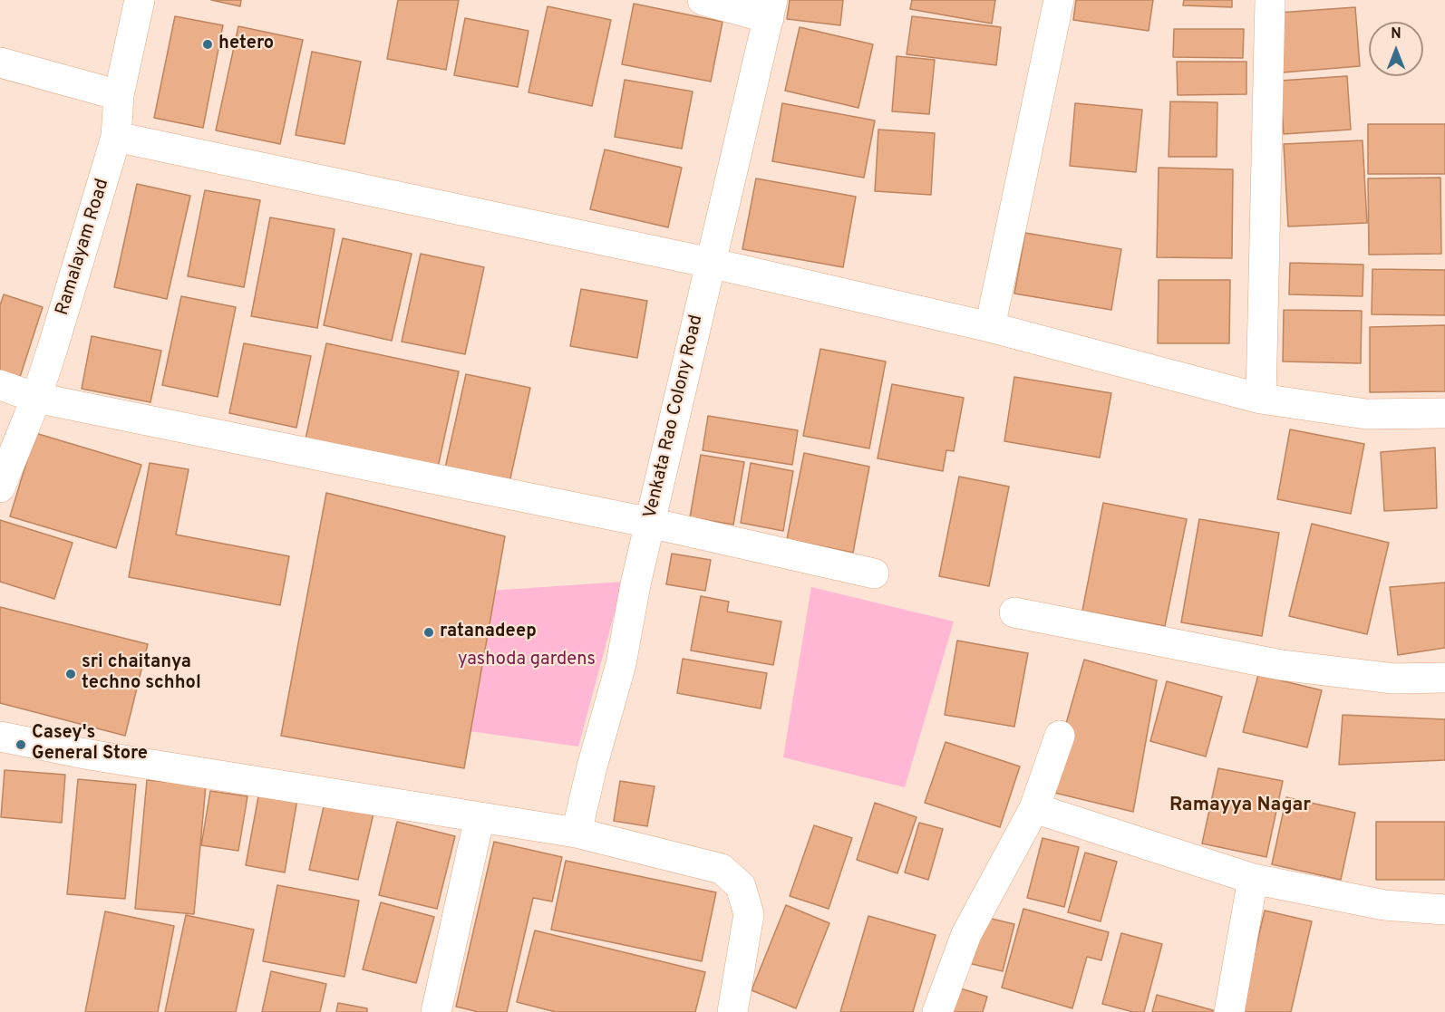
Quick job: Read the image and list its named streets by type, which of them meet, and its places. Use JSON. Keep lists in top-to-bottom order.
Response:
{
  "streets": {
    "street": ["Ramalayam Road", "Venkata Rao Colony Road"]
  },
  "districts": ["Ramayya Nagar"],
  "parks": ["yashoda gardens"],
  "places": [
    "hetero",
    "ratanadeep",
    "sri chaitanya techno schhol",
    "Casey's General Store"
  ],
  "north": "top"
}
